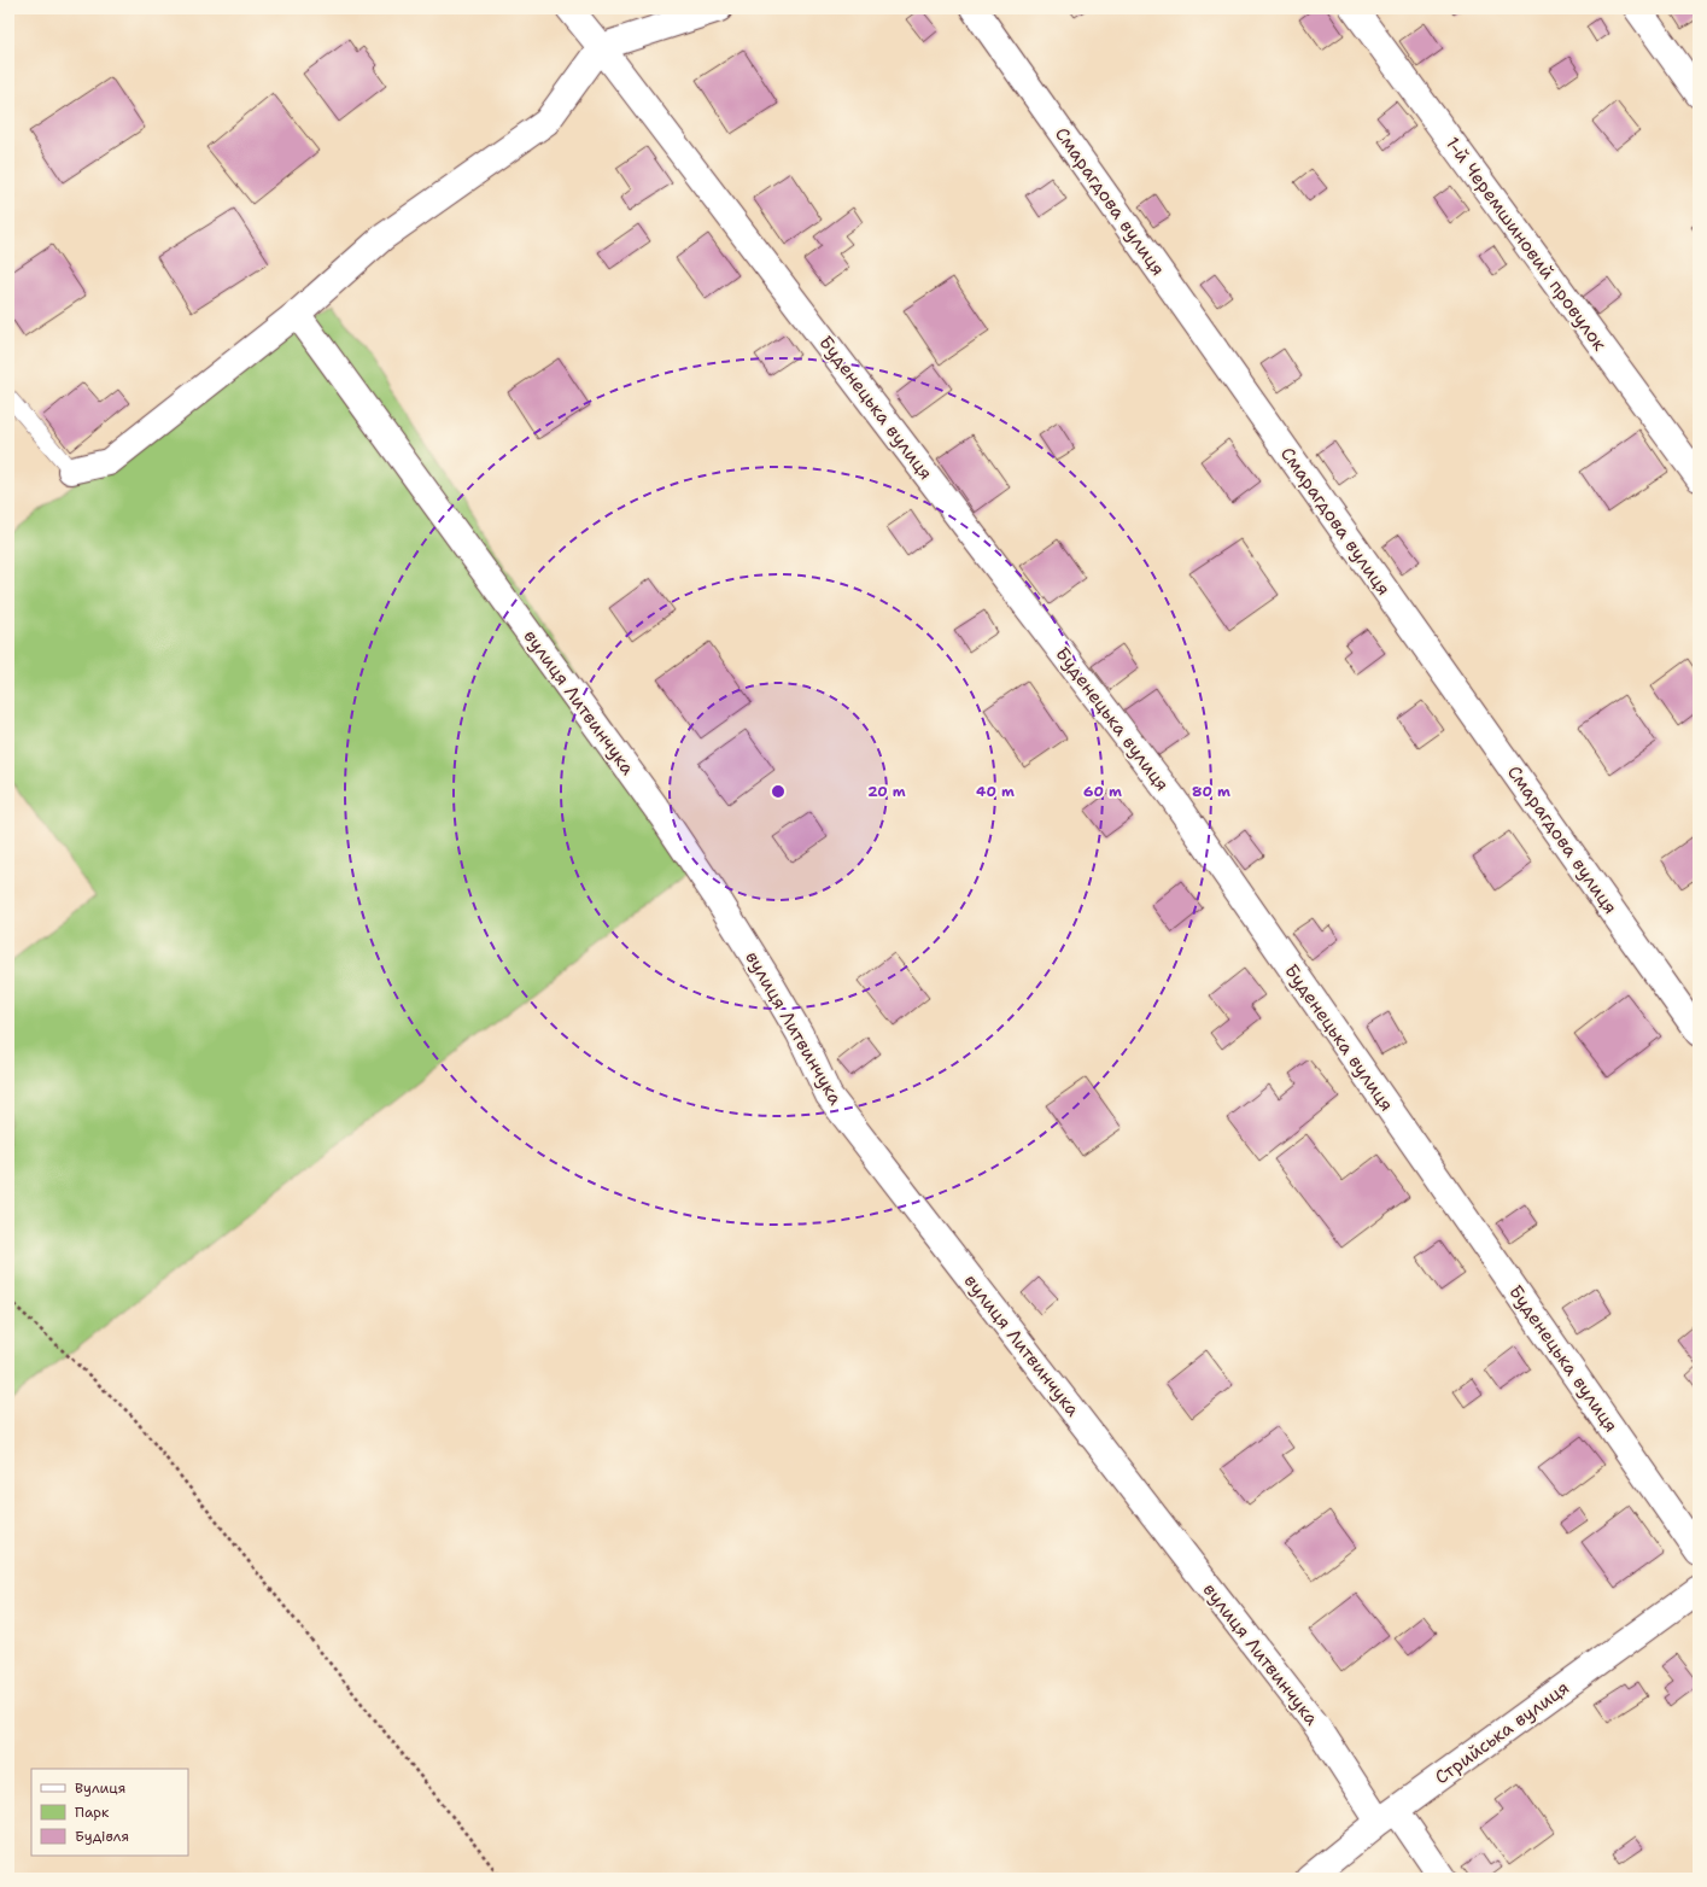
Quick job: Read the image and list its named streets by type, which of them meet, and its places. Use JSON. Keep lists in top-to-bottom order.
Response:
{
  "streets": {
    "street": [
      "Смарагдова вулиця",
      "1-й Черемшиновий провулок",
      "Буденецька вулиця",
      "вулиця Литвинчука",
      "Стрийська вулиця"
    ]
  },
  "crossings": [
    ["вулиця Литвинчука", "Стрийська вулиця"]
  ],
  "legend": ["Вулиця", "Парк", "Будівля"],
  "rings": [
    "20 m",
    "40 m",
    "60 m",
    "80 m"
  ]
}
